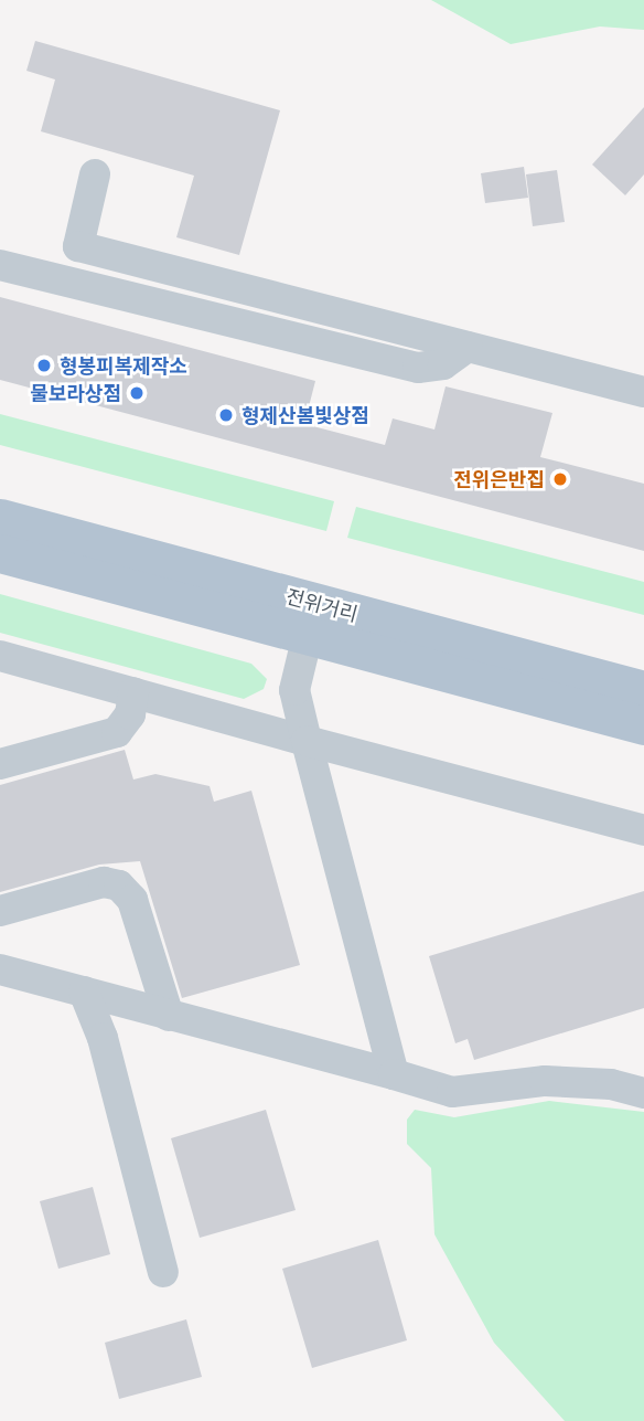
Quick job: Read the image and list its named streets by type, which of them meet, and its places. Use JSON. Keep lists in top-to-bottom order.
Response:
{
  "streets": {
    "main road": ["전위거리"]
  },
  "places": [
    "형봉피복제작소",
    "물보라상점",
    "형제산봄빛상점",
    "전위은반집"
  ]
}
